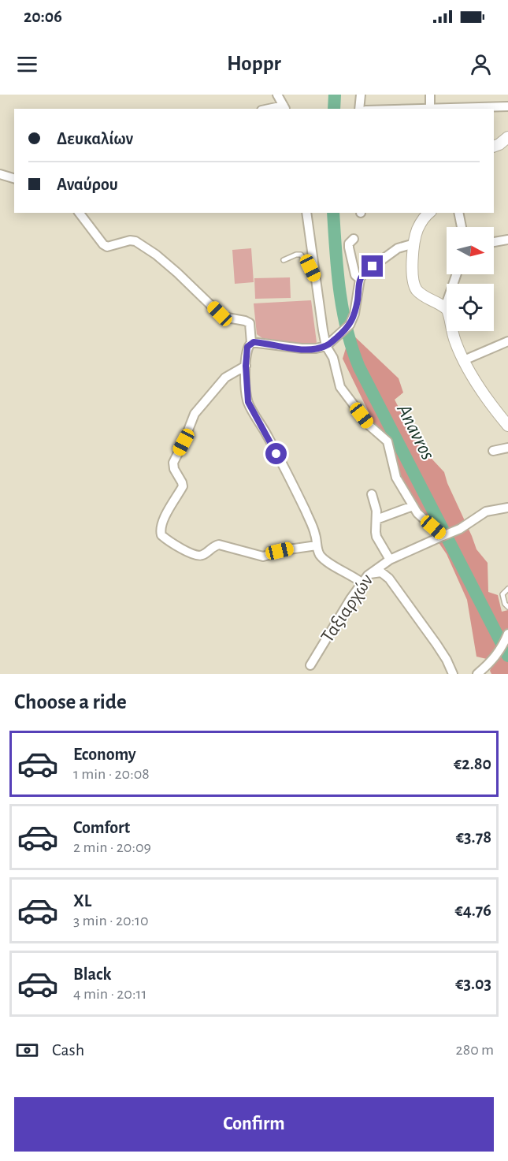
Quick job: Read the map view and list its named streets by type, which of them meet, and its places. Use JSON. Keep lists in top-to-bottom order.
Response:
{
  "streets": {
    "street": ["Ταξιαρχών"]
  },
  "water": ["Anavros"],
  "north": "right",
  "page": {
    "status": "20:06",
    "header": "Hoppr",
    "banner": ["Δευκαλίων", "Αναύρου"],
    "heading": "Choose a ride",
    "list": [
      {
        "name": "Economy",
        "note": "1 min · 20:08",
        "value": "€2.80"
      },
      {
        "name": "Comfort",
        "note": "2 min · 20:09",
        "value": "€3.78"
      },
      {
        "name": "XL",
        "note": "3 min · 20:10",
        "value": "€4.76"
      },
      {
        "name": "Black",
        "note": "4 min · 20:11",
        "value": "€3.03"
      }
    ],
    "pay": ["Cash", "280 m"],
    "buttons": "Confirm"
  }
}
